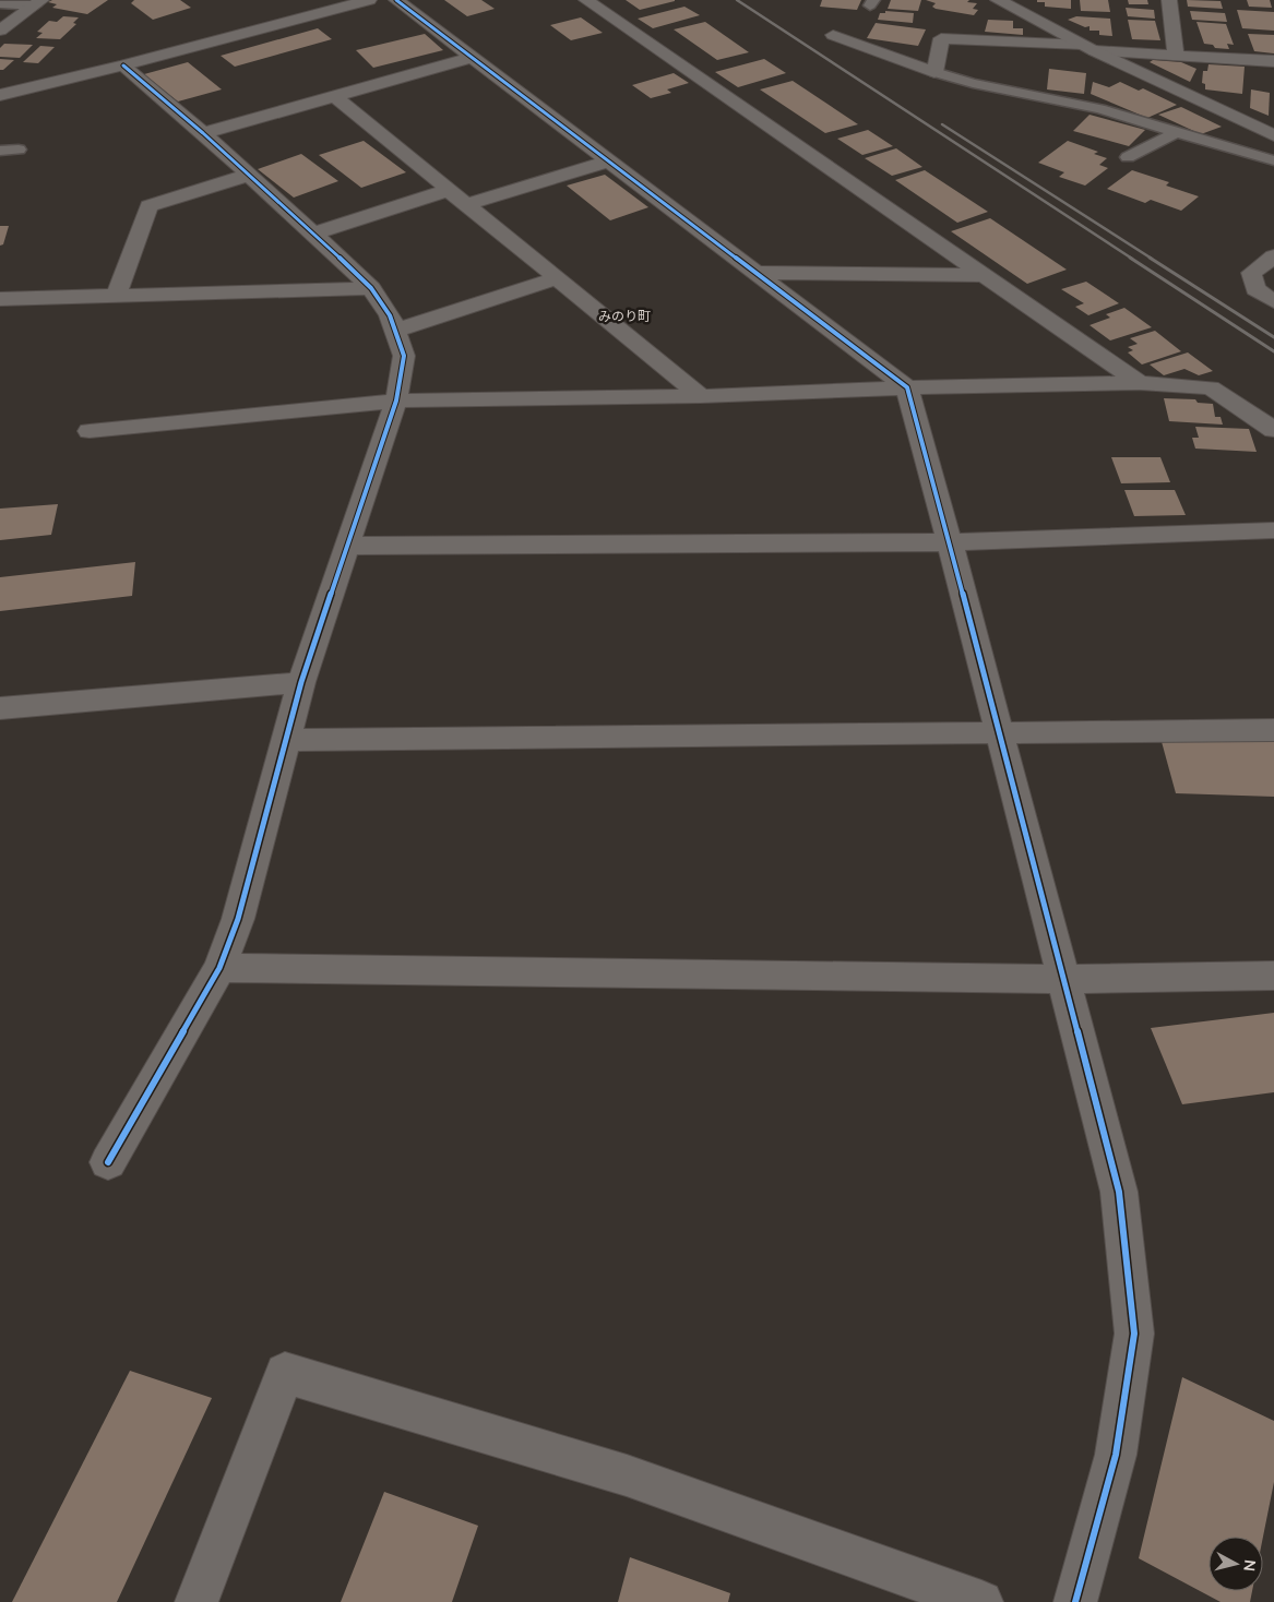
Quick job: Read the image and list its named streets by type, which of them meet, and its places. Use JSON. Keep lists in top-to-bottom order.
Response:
{
  "districts": ["みのり町"],
  "north": "right"
}
